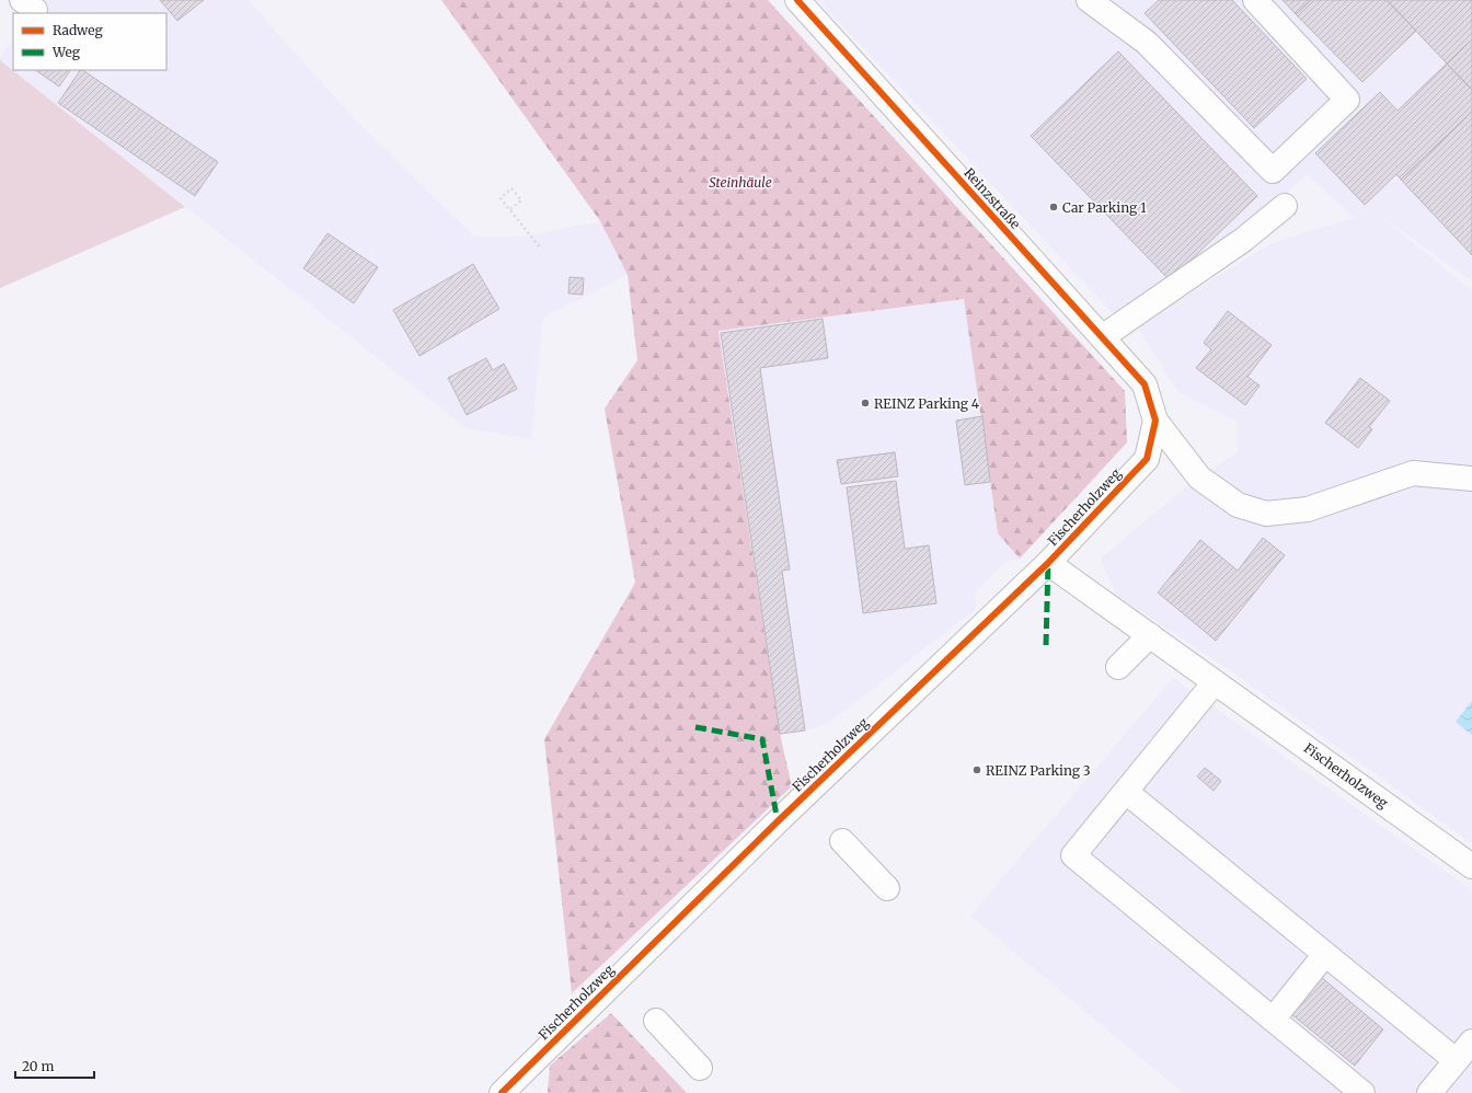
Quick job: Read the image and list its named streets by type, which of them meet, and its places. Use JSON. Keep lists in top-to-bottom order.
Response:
{
  "streets": {
    "street": ["Reinzstraße", "Fischerholzweg"]
  },
  "crossings": [
    ["Reinzstraße", "Fischerholzweg"]
  ],
  "parks": ["Steinhäule"],
  "places": ["Car Parking 1", "REINZ Parking 4", "REINZ Parking 3"],
  "legend": ["Radweg", "Weg"],
  "scale_bar": "20 m"
}
